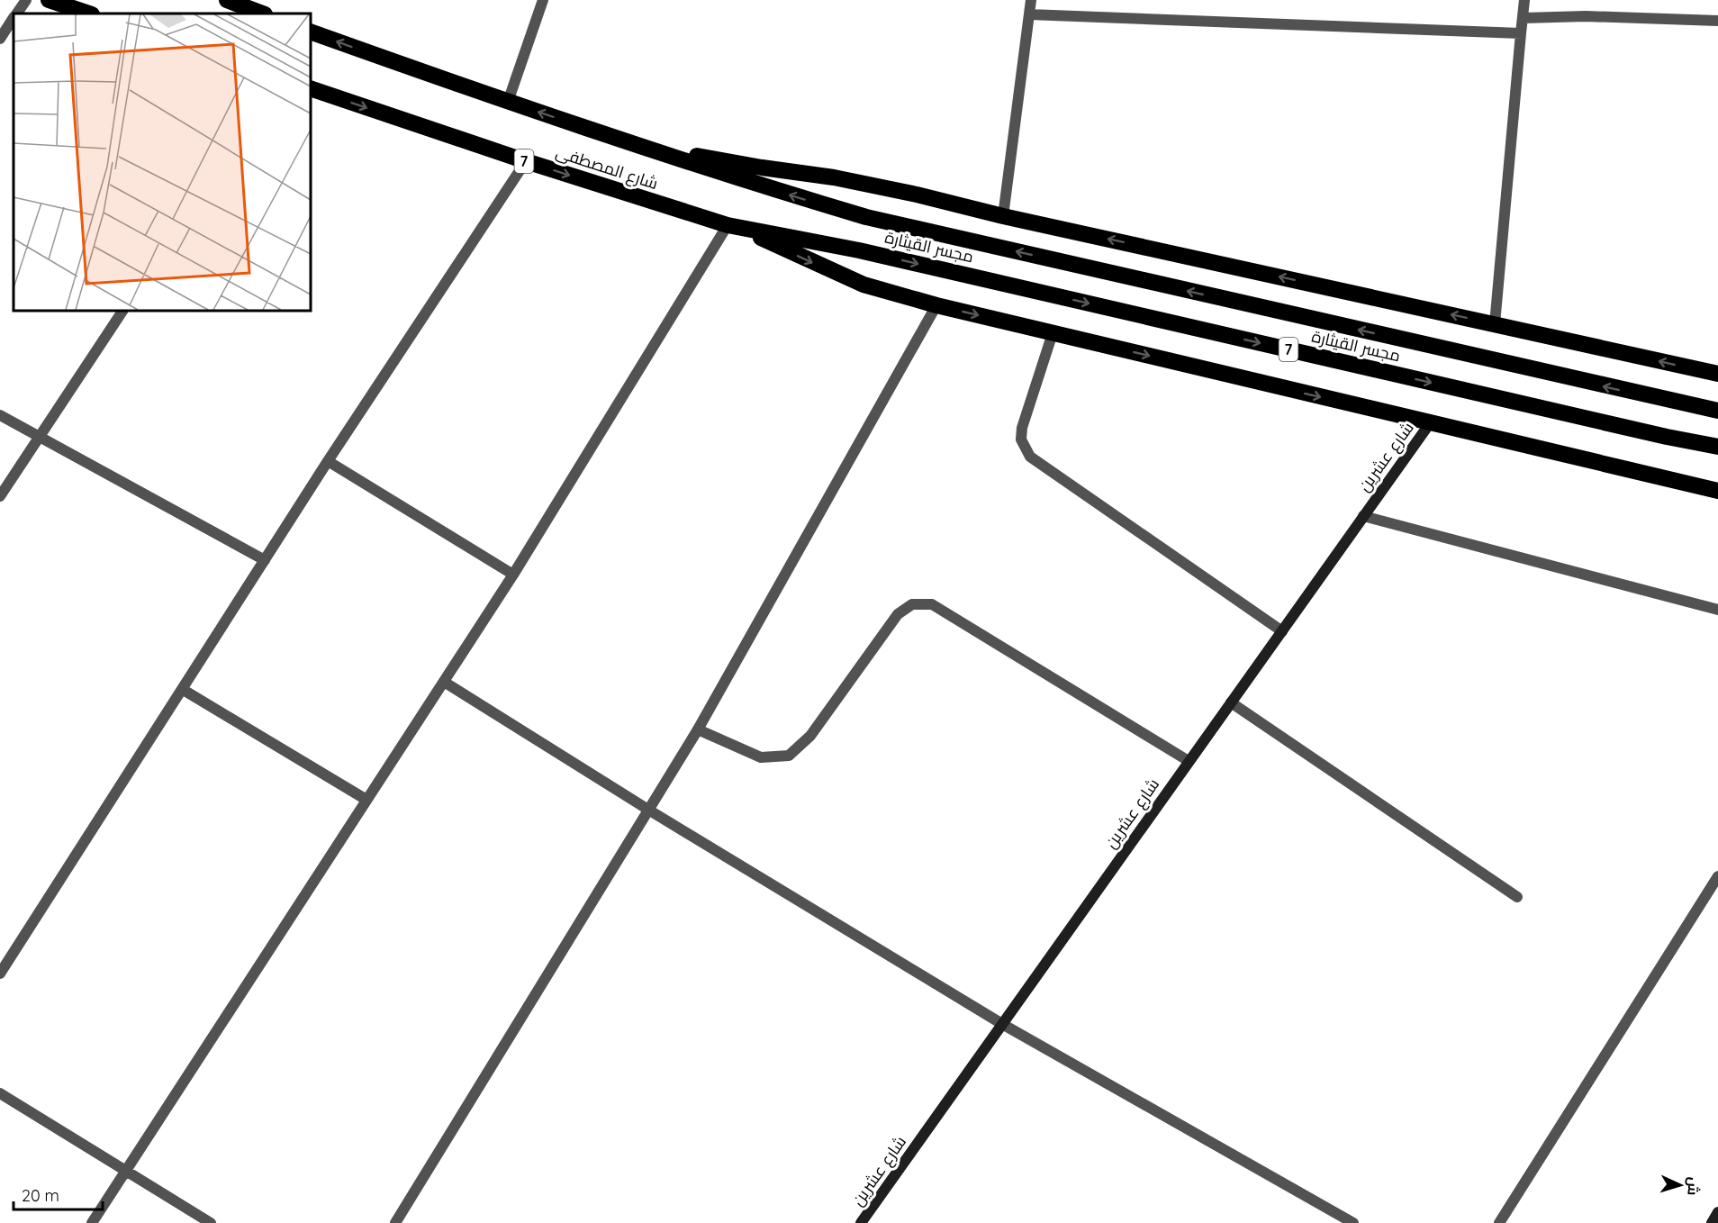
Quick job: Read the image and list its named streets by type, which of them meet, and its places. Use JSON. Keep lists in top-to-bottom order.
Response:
{
  "streets": {
    "highway": ["7", "شارع المصطفى", "مجسر القيثارة"],
    "street": ["شارع عشرين"]
  },
  "crossings": [
    ["شارع المصطفى", "مجسر القيثارة"]
  ],
  "scale_bar": "20 m",
  "north": "right"
}
